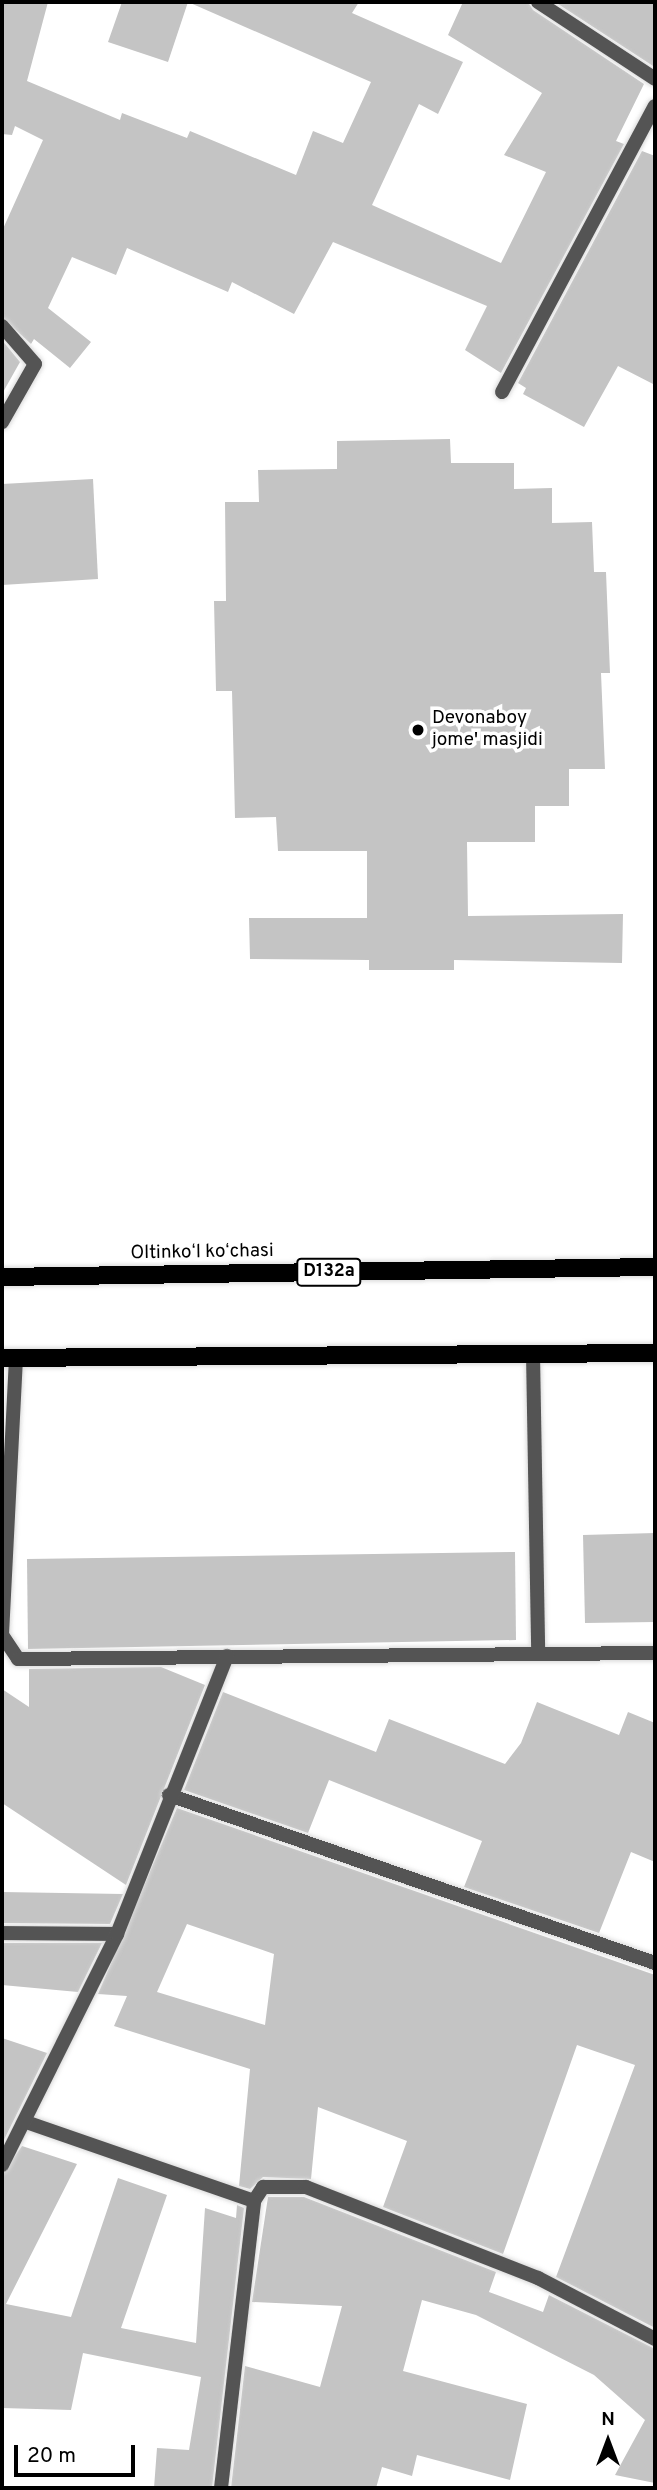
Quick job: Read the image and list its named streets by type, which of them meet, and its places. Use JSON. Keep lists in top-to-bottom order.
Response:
{
  "streets": {
    "main road": ["Oltinkoʻl koʻchasi", "D132a"]
  },
  "places": ["Devonaboy jome' masjidi"],
  "scale_bar": "20 m",
  "north": "top"
}
